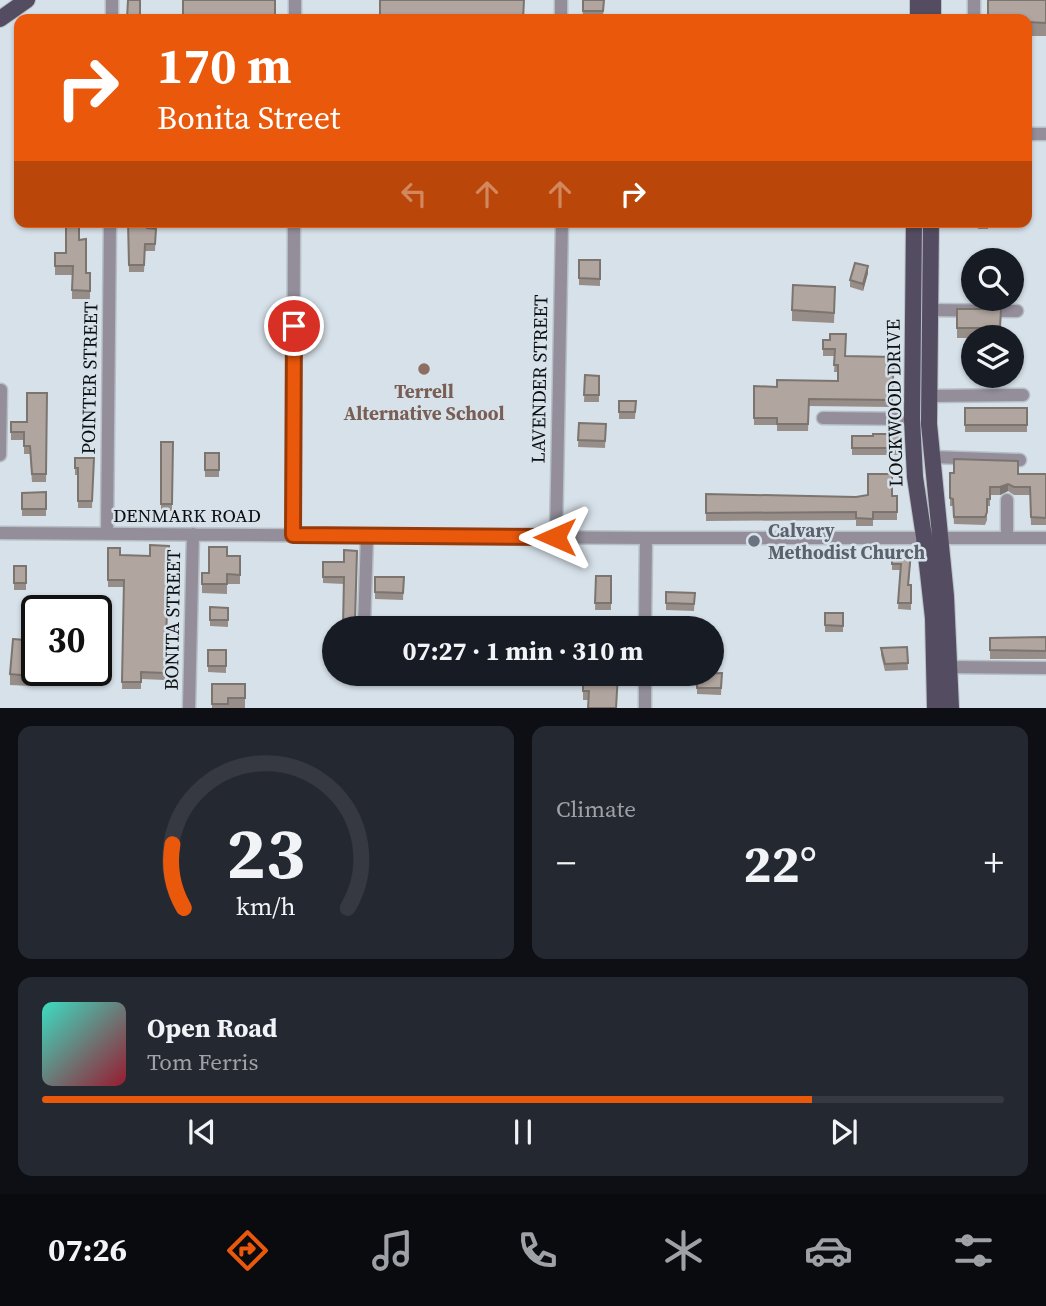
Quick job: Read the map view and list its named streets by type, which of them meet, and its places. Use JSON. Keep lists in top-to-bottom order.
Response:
{
  "streets": {
    "main road": ["LOCKWOOD DRIVE"],
    "street": [
      "POINTER STREET",
      "LAVENDER STREET",
      "DENMARK ROAD",
      "BONITA STREET"
    ]
  },
  "crossings": [
    ["POINTER STREET", "DENMARK ROAD"],
    ["LAVENDER STREET", "DENMARK ROAD"],
    ["LOCKWOOD DRIVE", "DENMARK ROAD"],
    ["DENMARK ROAD", "BONITA STREET"]
  ],
  "places": ["Terrell Alternative School", "Calvary Methodist Church"],
  "page": {
    "turn": ["170 m", "Bonita Street"],
    "limit": "30",
    "trip": "07:27 · 1 min · 310 m",
    "tile": "Climate",
    "heat": ["−", "22°", "+"],
    "song": ["Open Road", "Tom Ferris"],
    "tabs": "07:26",
    "gauge": ["23", "km/h"]
  }
}
